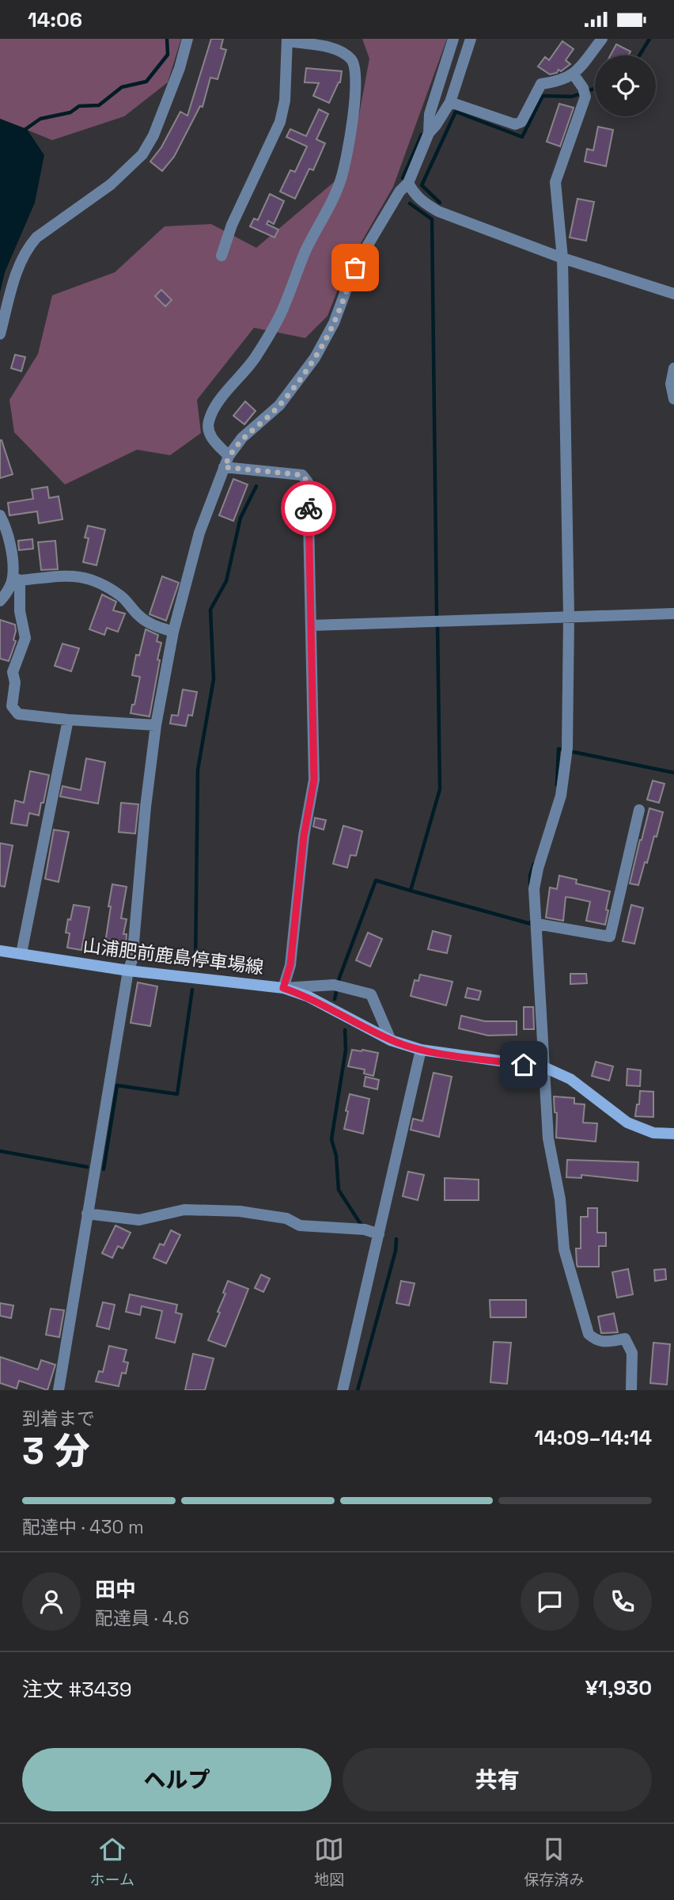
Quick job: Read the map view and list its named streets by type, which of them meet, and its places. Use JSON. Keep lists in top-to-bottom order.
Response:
{
  "streets": {
    "main road": ["山浦肥前鹿島停車場線"]
  },
  "page": {
    "status": "14:06",
    "heading": ["3 分", "到着まで", "14:09–14:14"],
    "panel": [
      "田中",
      "配達員 · 4.6",
      "注文 #3439",
      "¥1,930"
    ],
    "bar": "配達中 · 430 m",
    "buttons": ["ヘルプ", "共有"],
    "tabs": ["ホーム", "地図", "保存済み"]
  }
}
